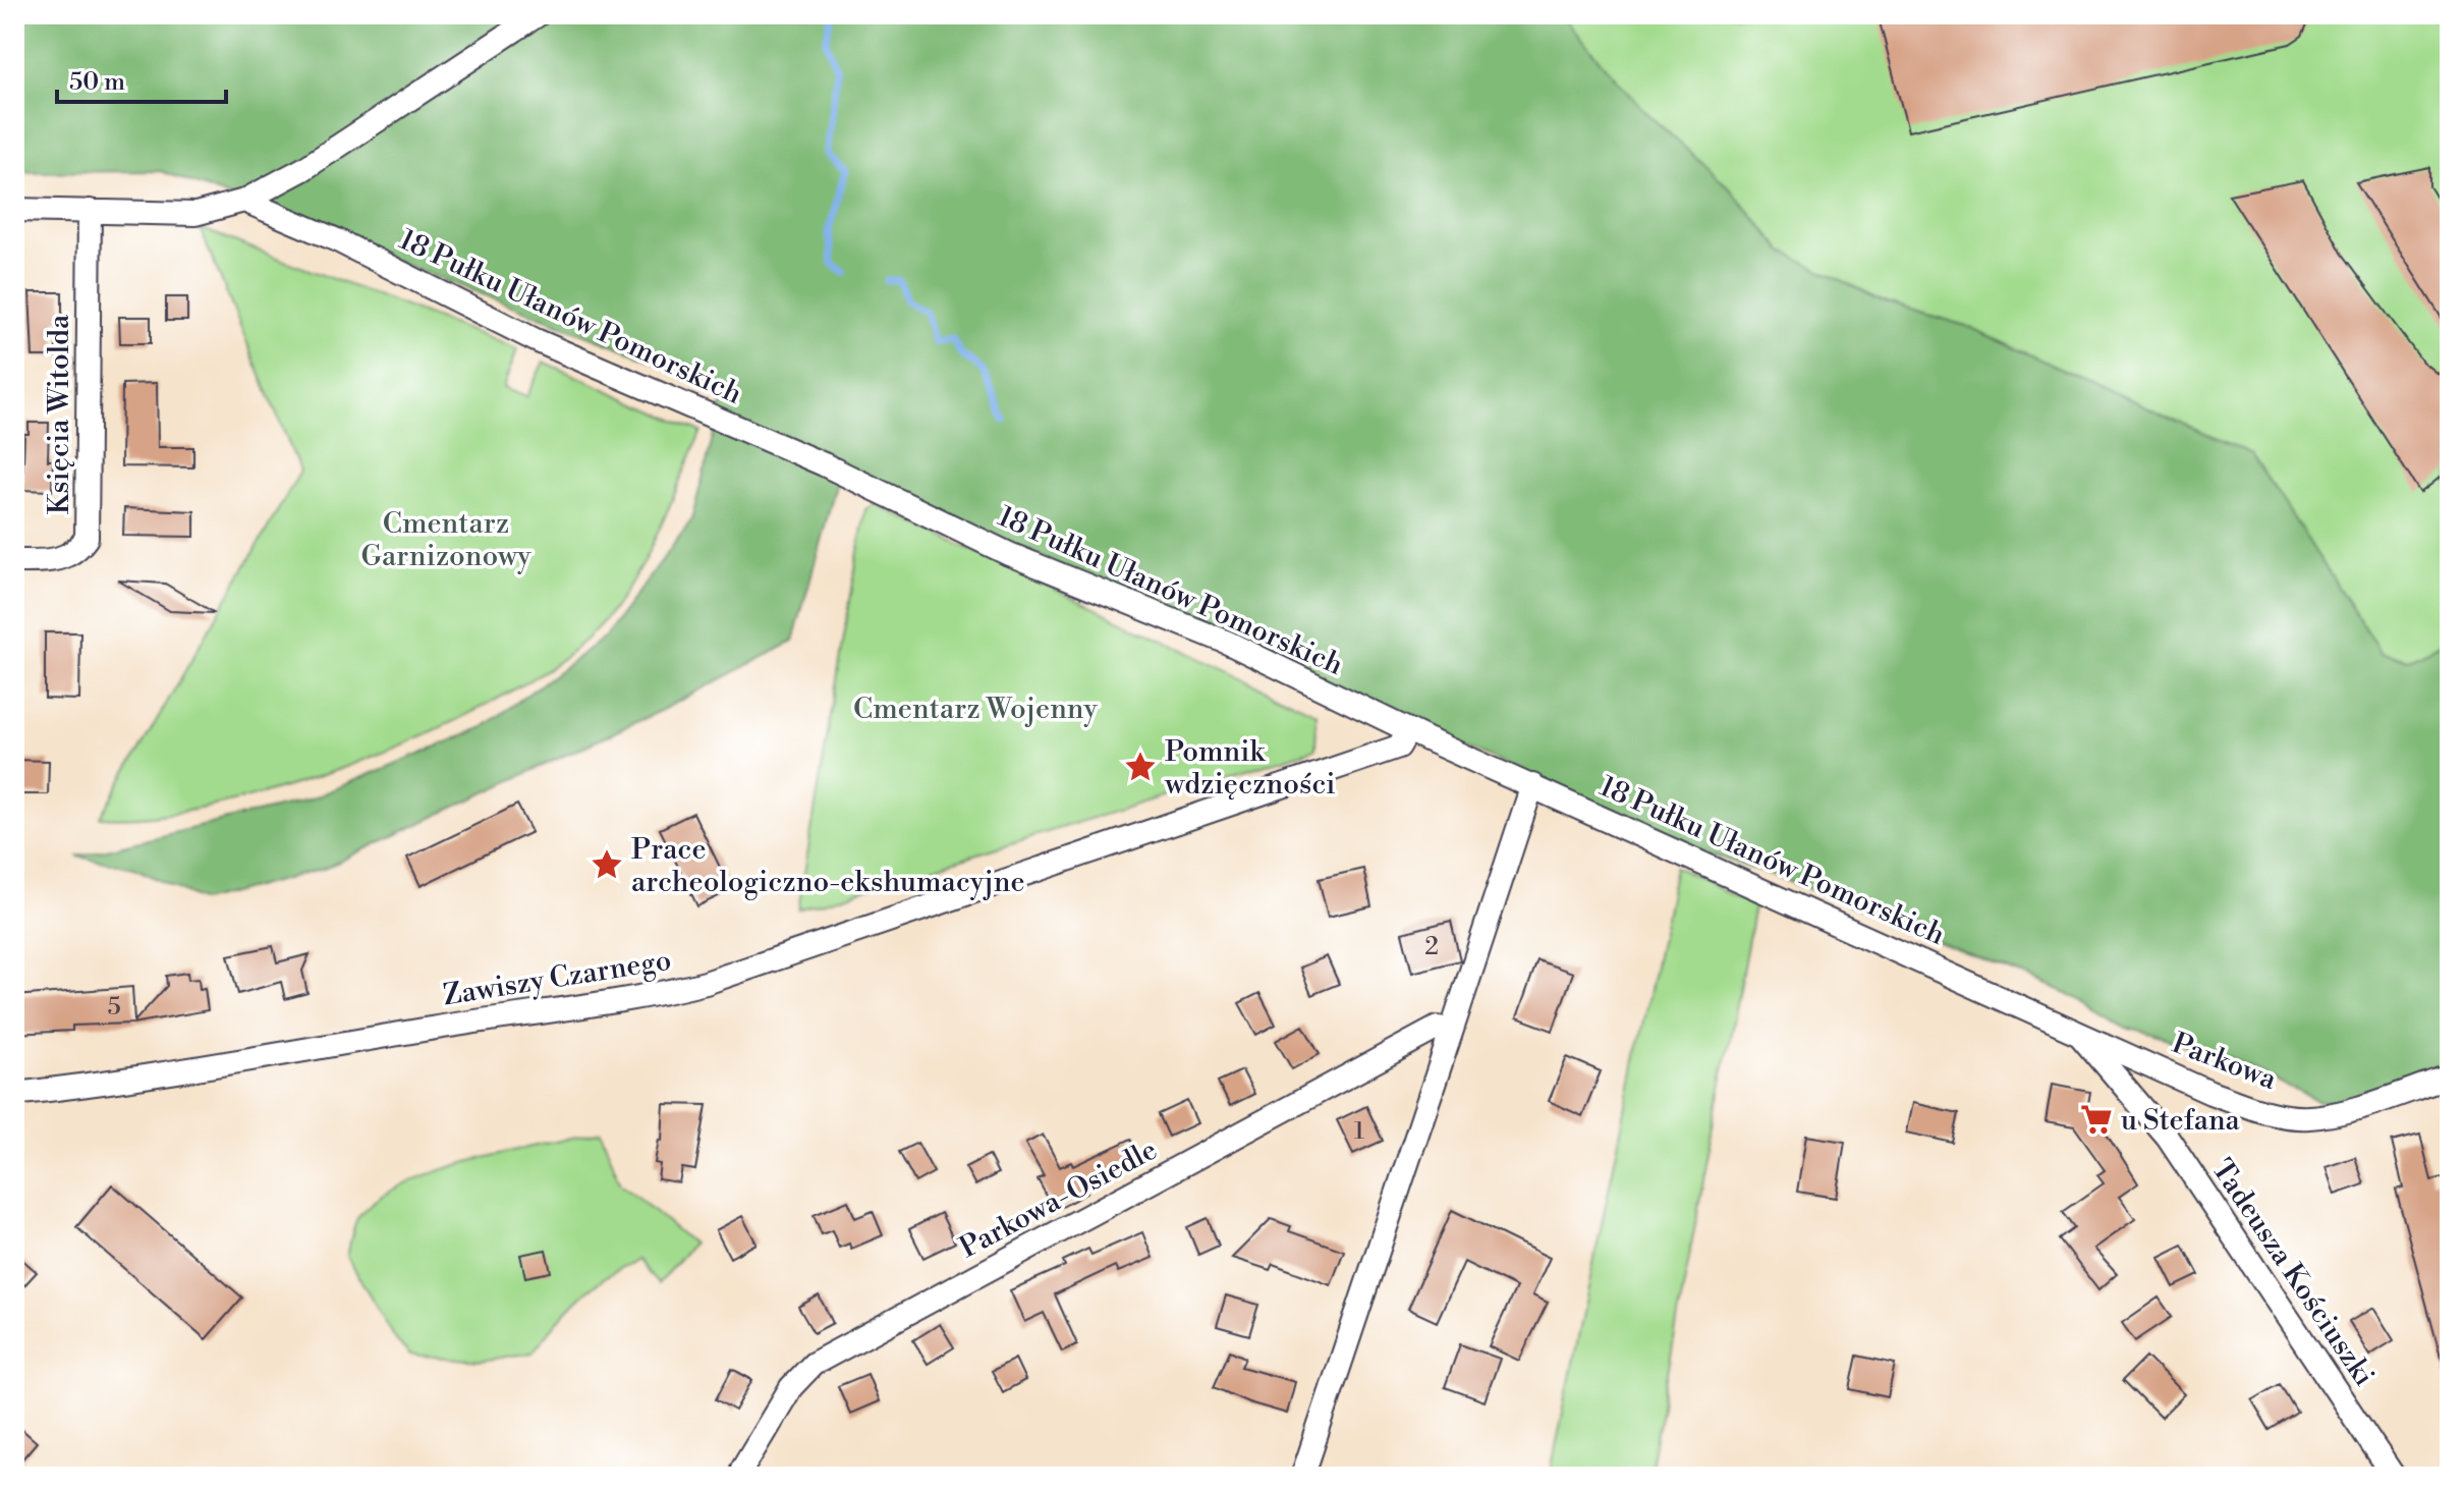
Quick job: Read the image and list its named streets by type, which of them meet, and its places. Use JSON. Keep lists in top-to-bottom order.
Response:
{
  "streets": {
    "street": [
      "18 Pułku Ułanów Pomorskich",
      "Księcia Witolda",
      "Zawiszy Czarnego",
      "Parkowa",
      "Parkowa-Osiedle",
      "Tadeusza Kościuszki"
    ]
  },
  "crossings": [
    ["18 Pułku Ułanów Pomorskich", "Zawiszy Czarnego"],
    ["18 Pułku Ułanów Pomorskich", "Parkowa"],
    ["18 Pułku Ułanów Pomorskich", "Tadeusza Kościuszki"],
    ["Parkowa", "Tadeusza Kościuszki"]
  ],
  "parks": ["Cmentarz Garnizonowy", "Cmentarz Wojenny"],
  "places": {
    "place": ["Pomnik wdzięczności", "Prace archeologiczno-ekshumacyjne"],
    "supermarket": ["u Stefana"]
  },
  "house_numbers": ["2", "5", "1"],
  "scale_bar": "50 m"
}
